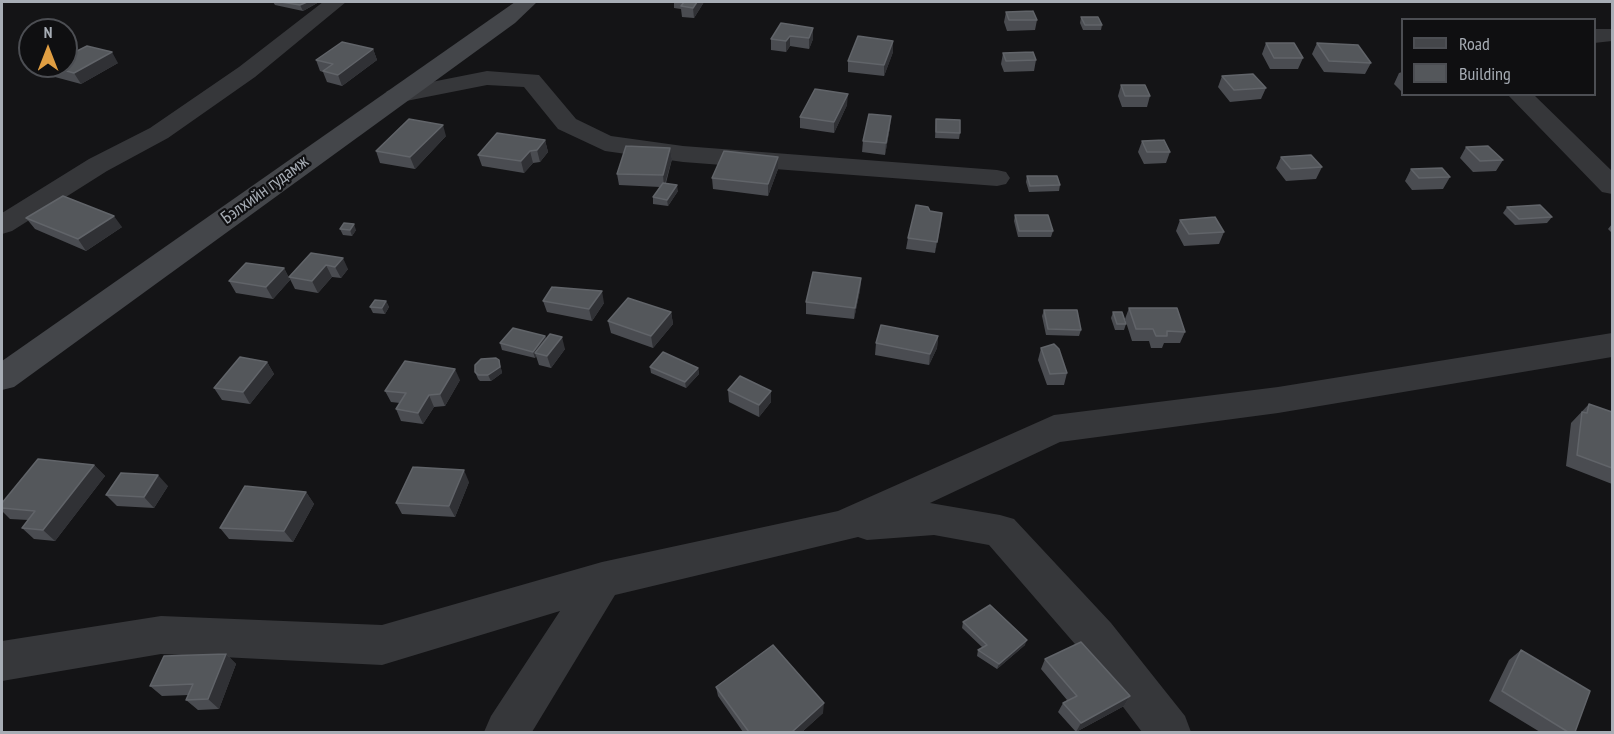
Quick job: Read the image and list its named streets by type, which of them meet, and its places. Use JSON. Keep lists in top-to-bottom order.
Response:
{
  "streets": {
    "main road": ["Бэлхийн гудамж"]
  },
  "legend": ["Road", "Building"],
  "north": "top"
}
